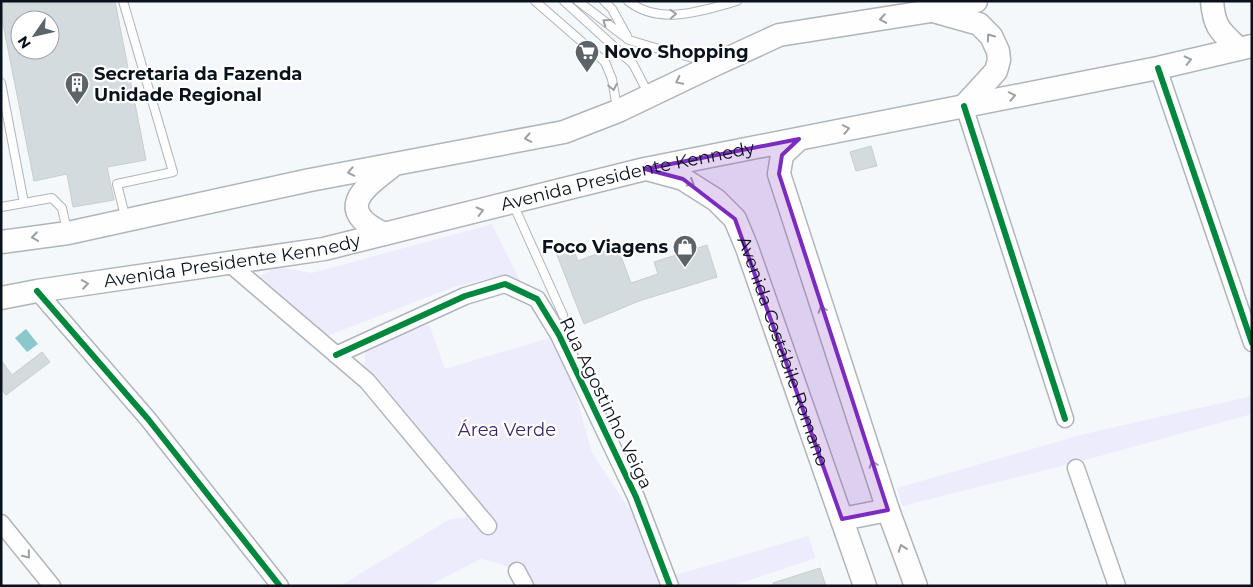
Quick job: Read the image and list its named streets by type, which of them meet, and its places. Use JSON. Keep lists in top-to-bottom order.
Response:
{
  "streets": {
    "main road": ["Avenida Presidente Kennedy", "Avenida Costábile Romano"],
    "street": ["Rua Agostinho Veiga"]
  },
  "crossings": [
    ["Avenida Presidente Kennedy", "Avenida Costábile Romano"]
  ],
  "parks": ["Área Verde"],
  "places": {
    "supermarket": ["Novo Shopping"],
    "building": ["Secretaria da Fazenda Unidade Regional"],
    "shop": ["Foco Viagens"]
  },
  "north": "bottom left"
}
